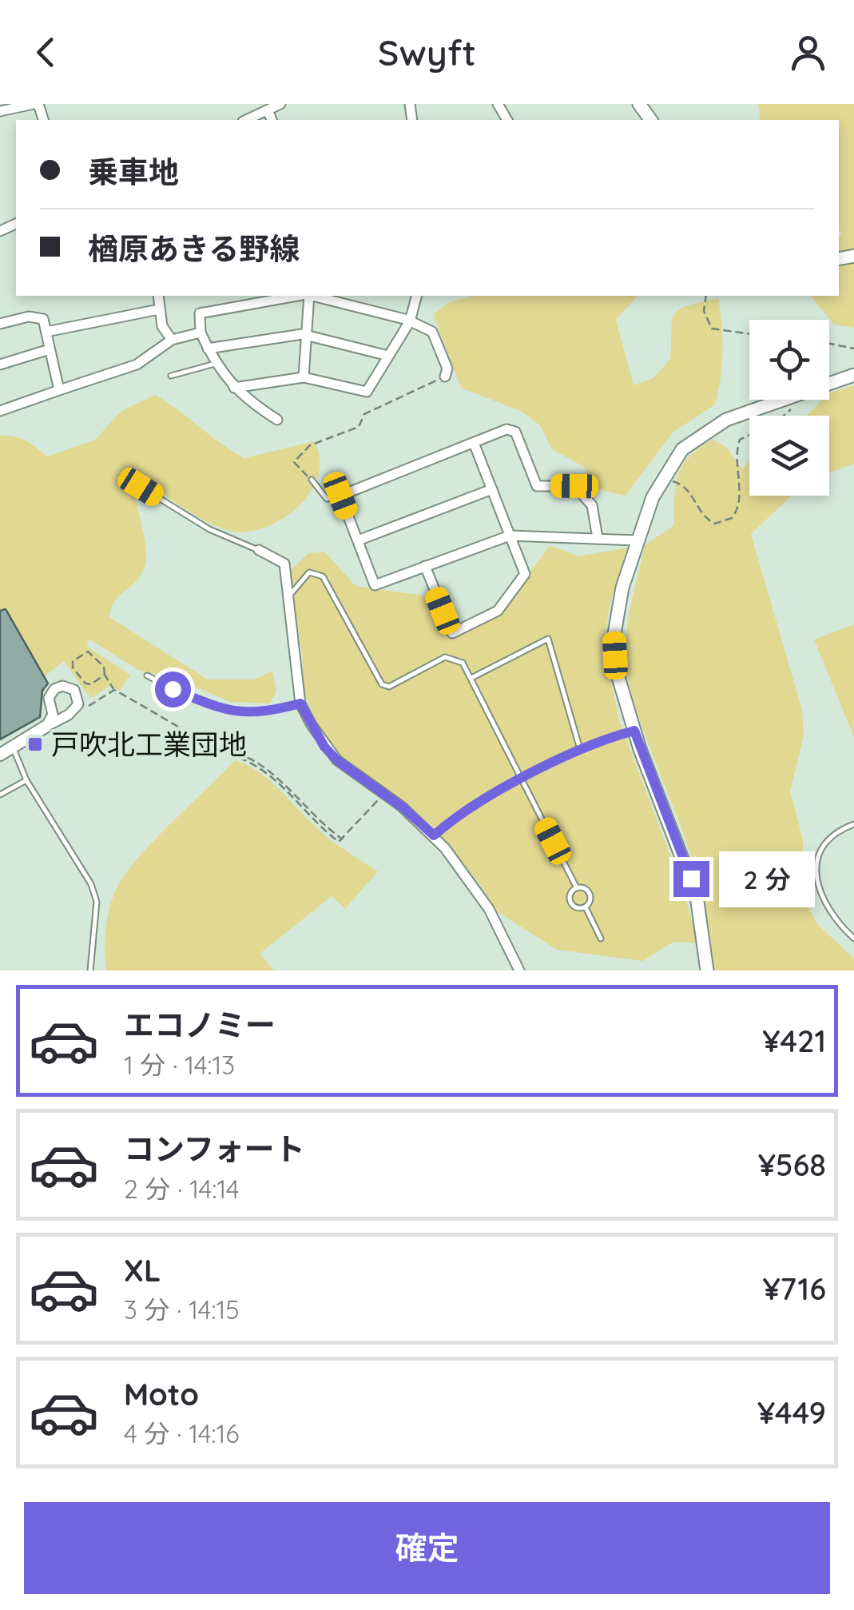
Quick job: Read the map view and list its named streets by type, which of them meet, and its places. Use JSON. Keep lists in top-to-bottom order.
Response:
{
  "places": {
    "transit": ["戸吹北工業団地"]
  },
  "page": {
    "header": "Swyft",
    "banner": ["乗車地", "楢原あきる野線"],
    "bubble": "2 分",
    "list": [
      {
        "name": "エコノミー",
        "note": "1 分 · 14:13",
        "value": "¥421"
      },
      {
        "name": "コンフォート",
        "note": "2 分 · 14:14",
        "value": "¥568"
      },
      {
        "name": "XL",
        "note": "3 分 · 14:15",
        "value": "¥716"
      },
      {
        "name": "Moto",
        "note": "4 分 · 14:16",
        "value": "¥449"
      }
    ],
    "buttons": "確定"
  }
}
